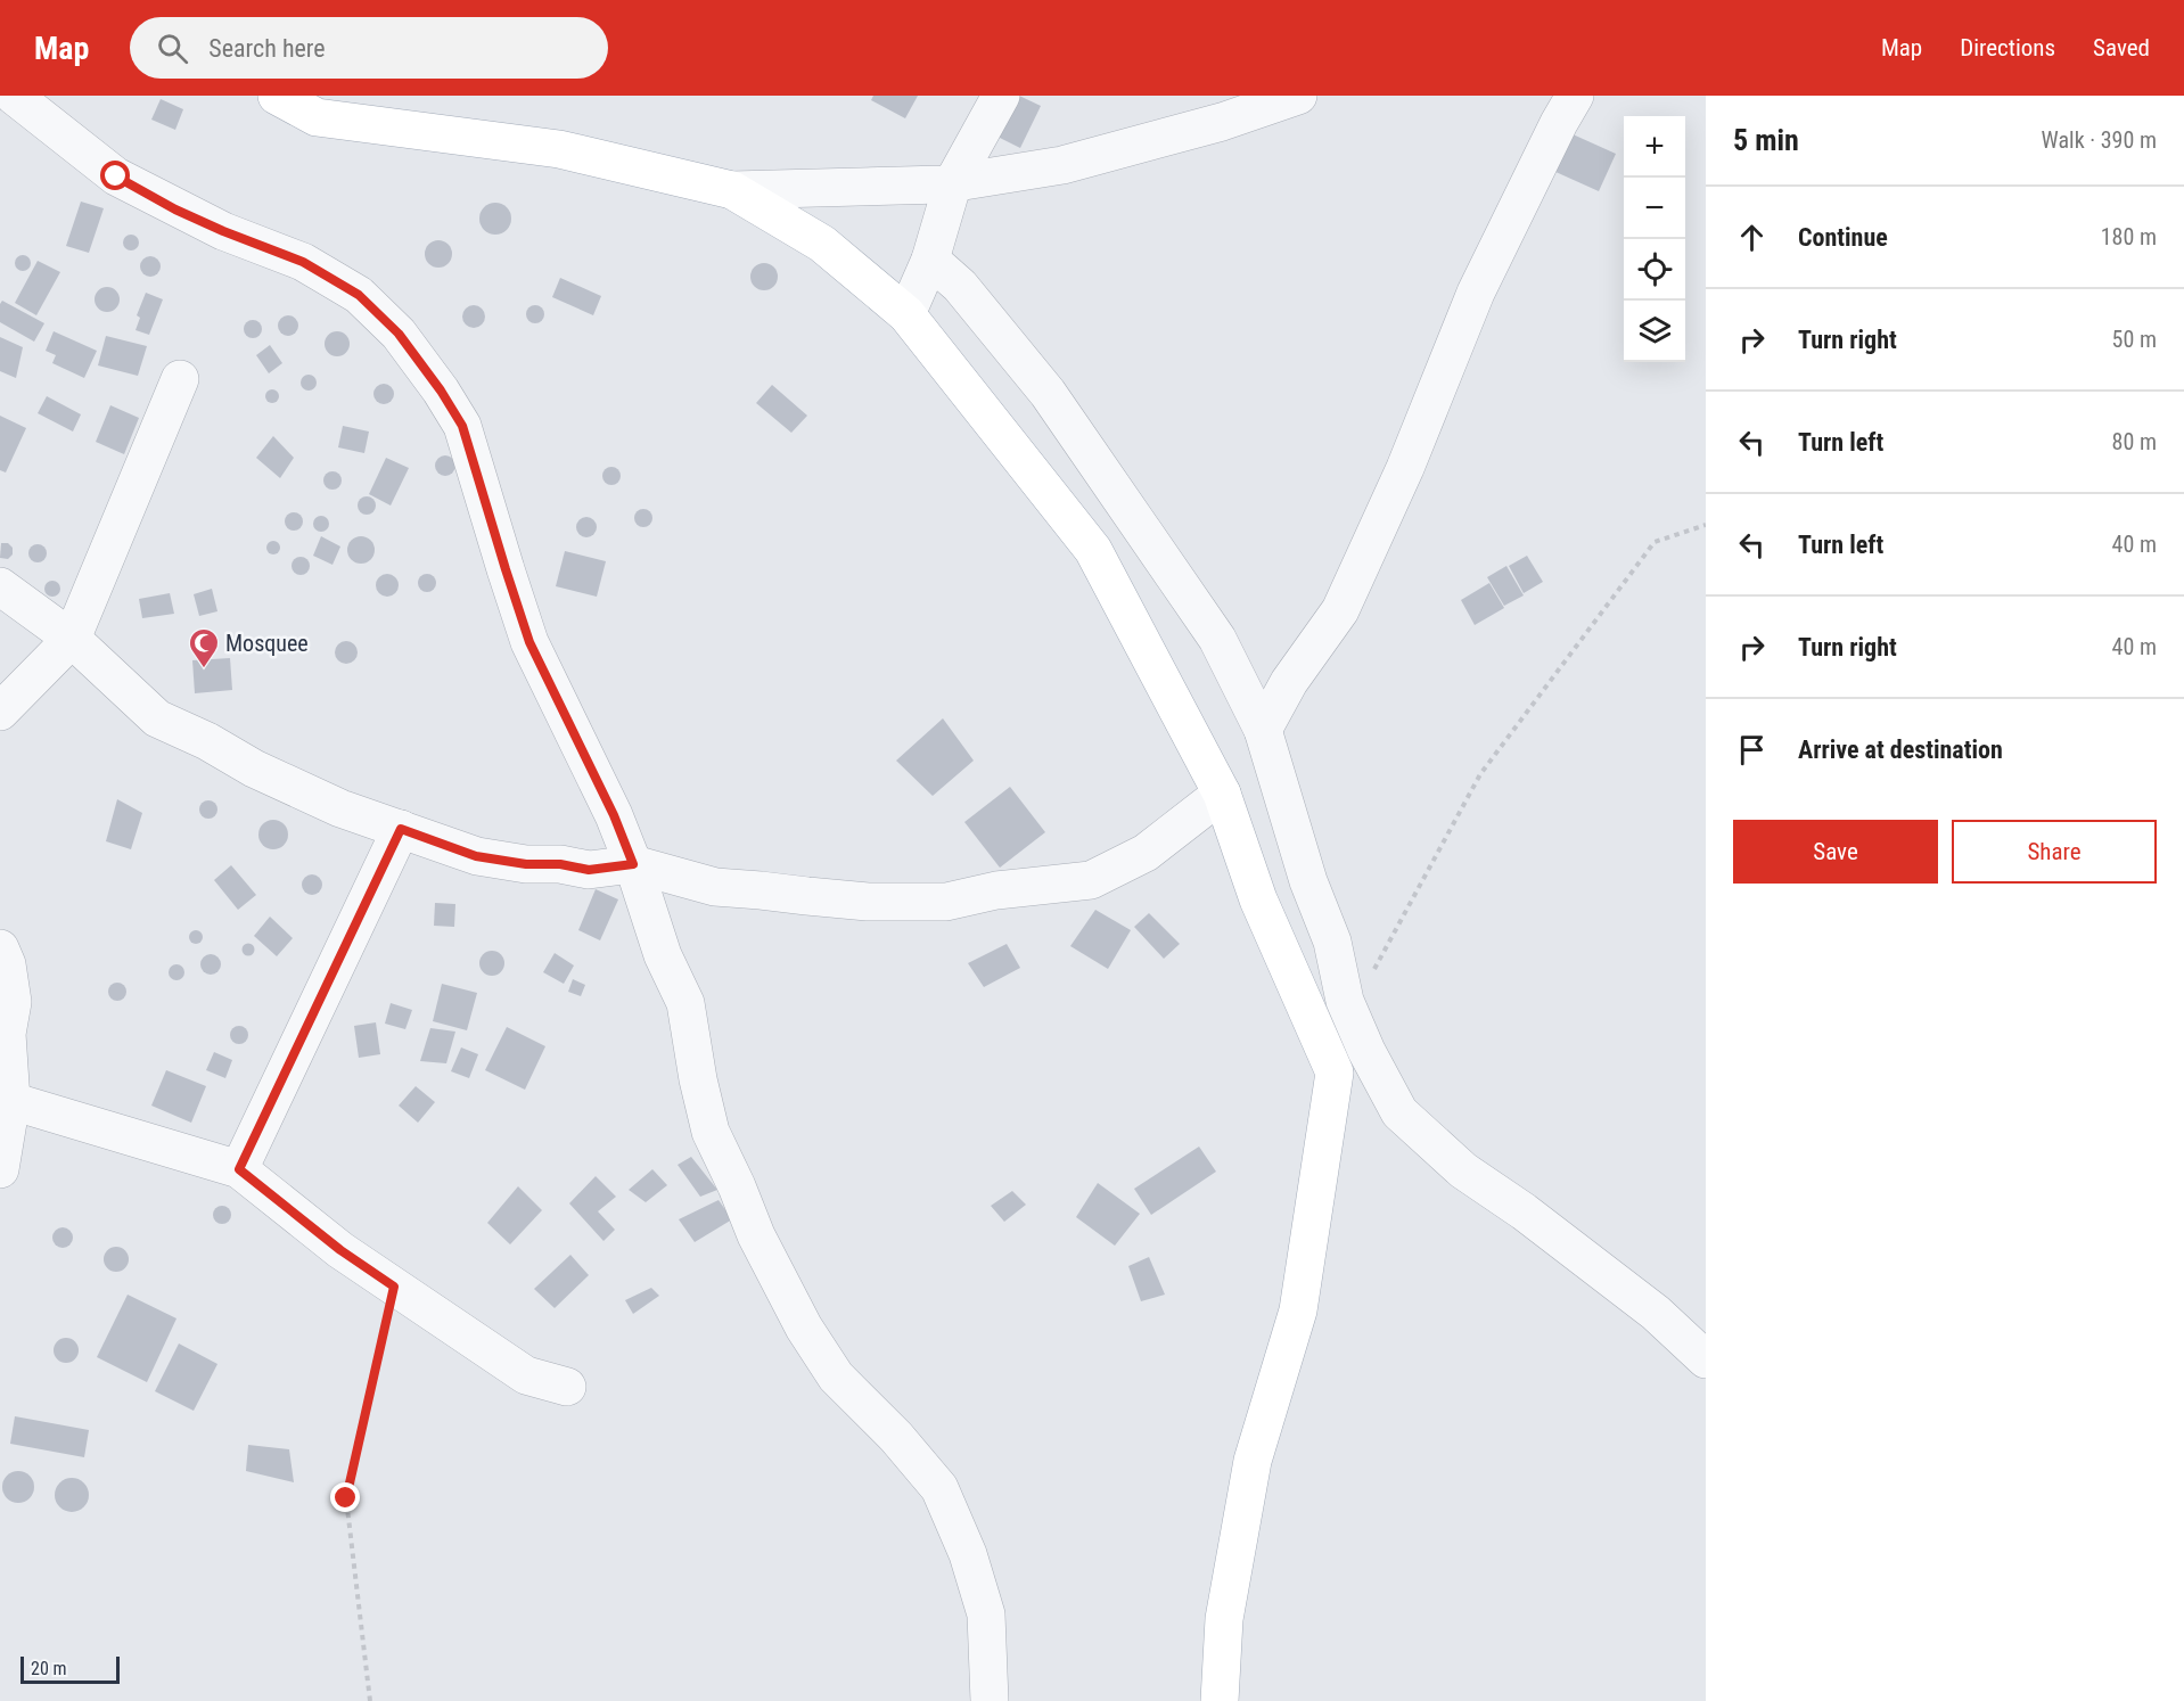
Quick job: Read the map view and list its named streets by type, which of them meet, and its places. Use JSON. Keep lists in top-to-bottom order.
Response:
{
  "places": {
    "mosque": ["Mosquee"]
  },
  "scale_bar": "20 m",
  "page": {
    "header": "Map",
    "search": "Search here",
    "nav": ["Map", "Directions", "Saved"],
    "heading": ["5 min", "Walk · 390 m"],
    "map_buttons": ["+", "−"],
    "list": [
      ["Continue", "180 m"],
      ["Turn right", "50 m"],
      ["Turn left", "80 m"],
      ["Turn left", "40 m"],
      ["Turn right", "40 m"],
      "Arrive at destination"
    ],
    "buttons": ["Save", "Share"],
    "scale": "20 m"
  }
}
